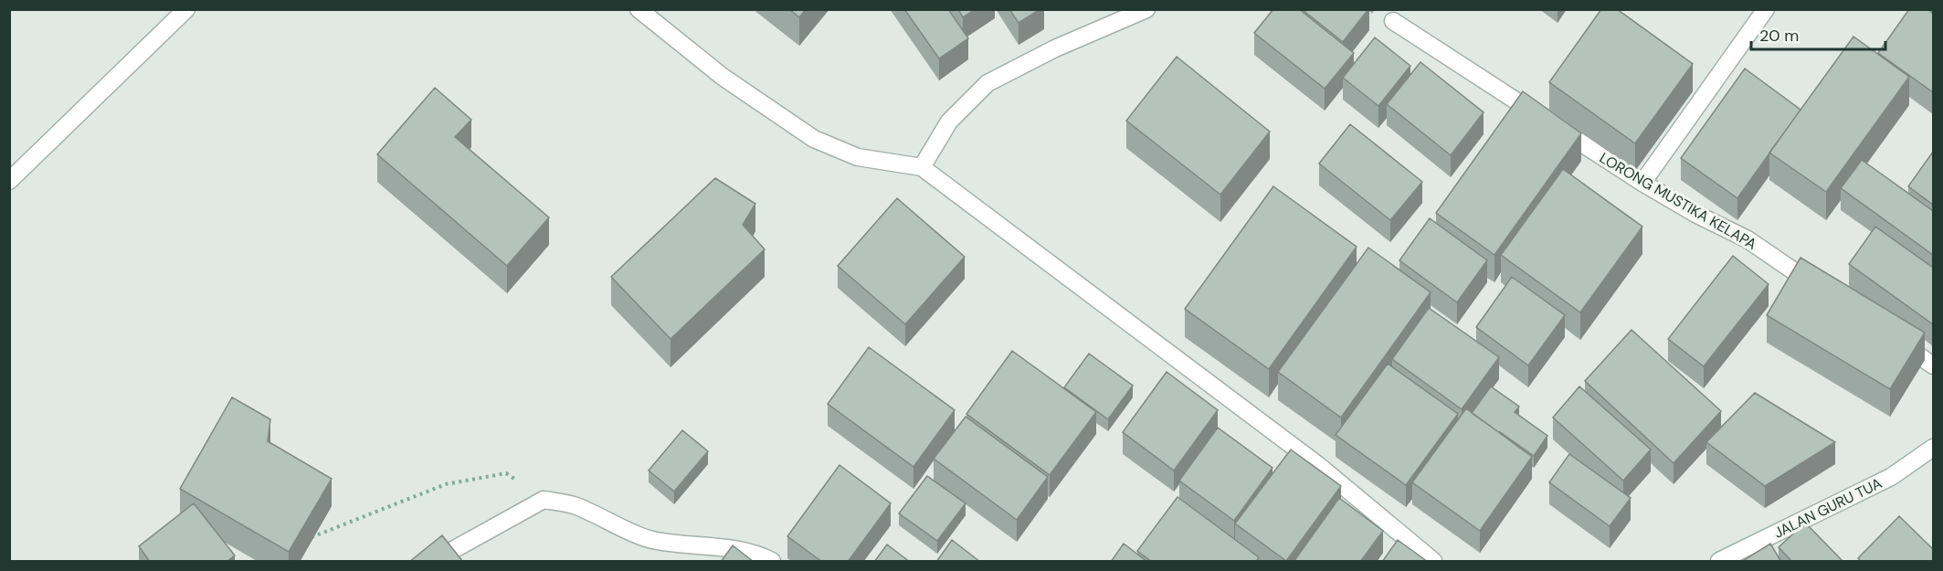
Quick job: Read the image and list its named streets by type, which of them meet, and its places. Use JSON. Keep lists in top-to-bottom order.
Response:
{
  "streets": {
    "street": ["LORONG MUSTIKA KELAPA", "JALAN GURU TUA"]
  },
  "scale_bar": "20 m"
}
